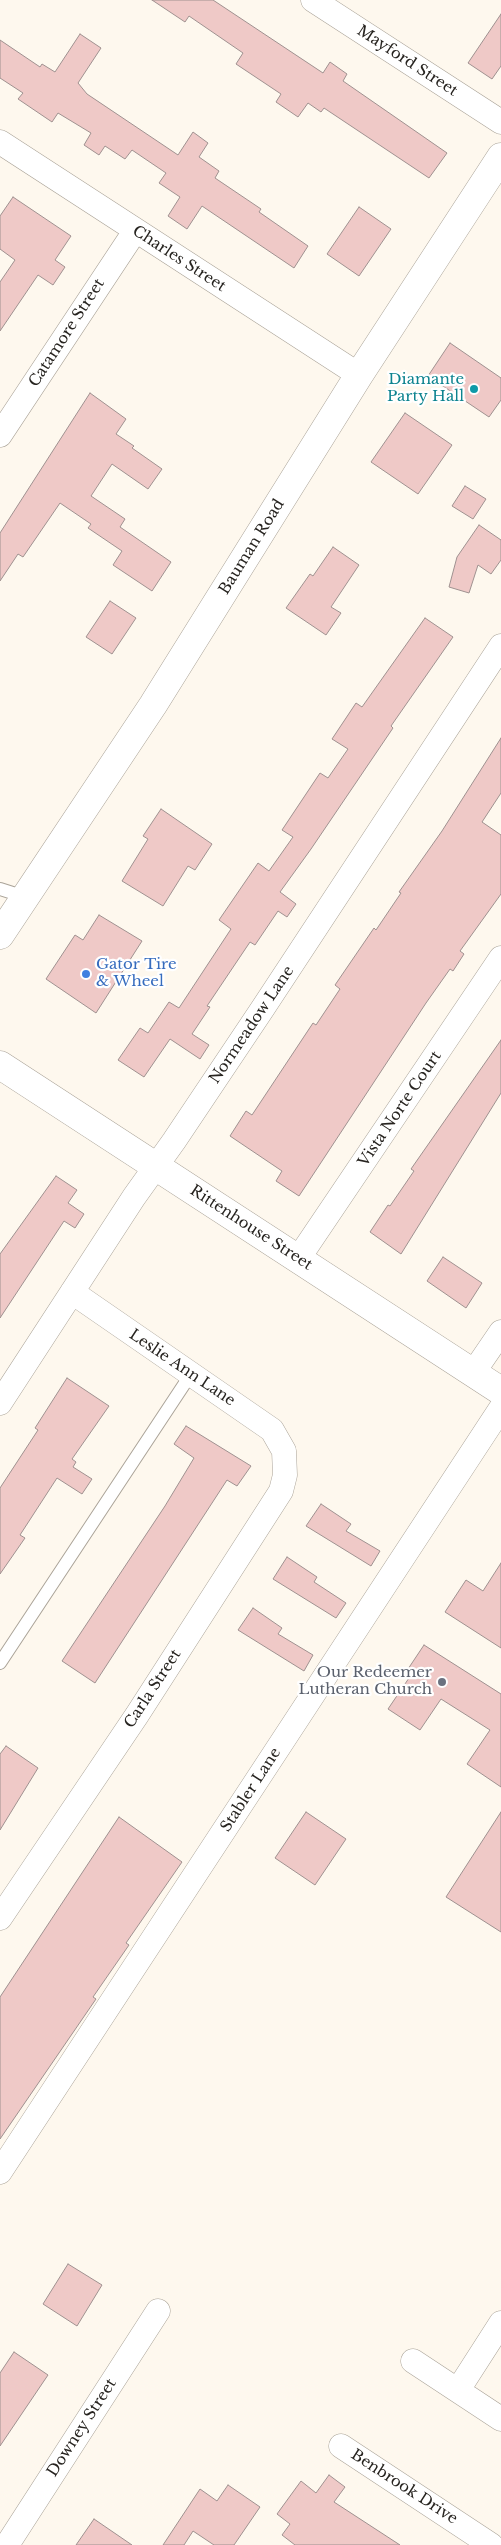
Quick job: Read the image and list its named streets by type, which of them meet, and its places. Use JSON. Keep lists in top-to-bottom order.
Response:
{
  "streets": {
    "street": [
      "Mayford Street",
      "Charles Street",
      "Catamore Street",
      "Bauman Road",
      "Normeadow Lane",
      "Vista Norte Court",
      "Rittenhouse Street",
      "Leslie Ann Lane",
      "Carla Street",
      "Stabler Lane",
      "Downey Street",
      "Benbrook Drive"
    ]
  },
  "crossings": [
    ["Charles Street", "Catamore Street"],
    ["Charles Street", "Bauman Road"],
    ["Normeadow Lane", "Rittenhouse Street"],
    ["Normeadow Lane", "Leslie Ann Lane"],
    ["Vista Norte Court", "Rittenhouse Street"],
    ["Leslie Ann Lane", "Carla Street"]
  ],
  "places": ["Diamante Party Hall", "Gator Tire & Wheel", "Our Redeemer Lutheran Church"]
}
